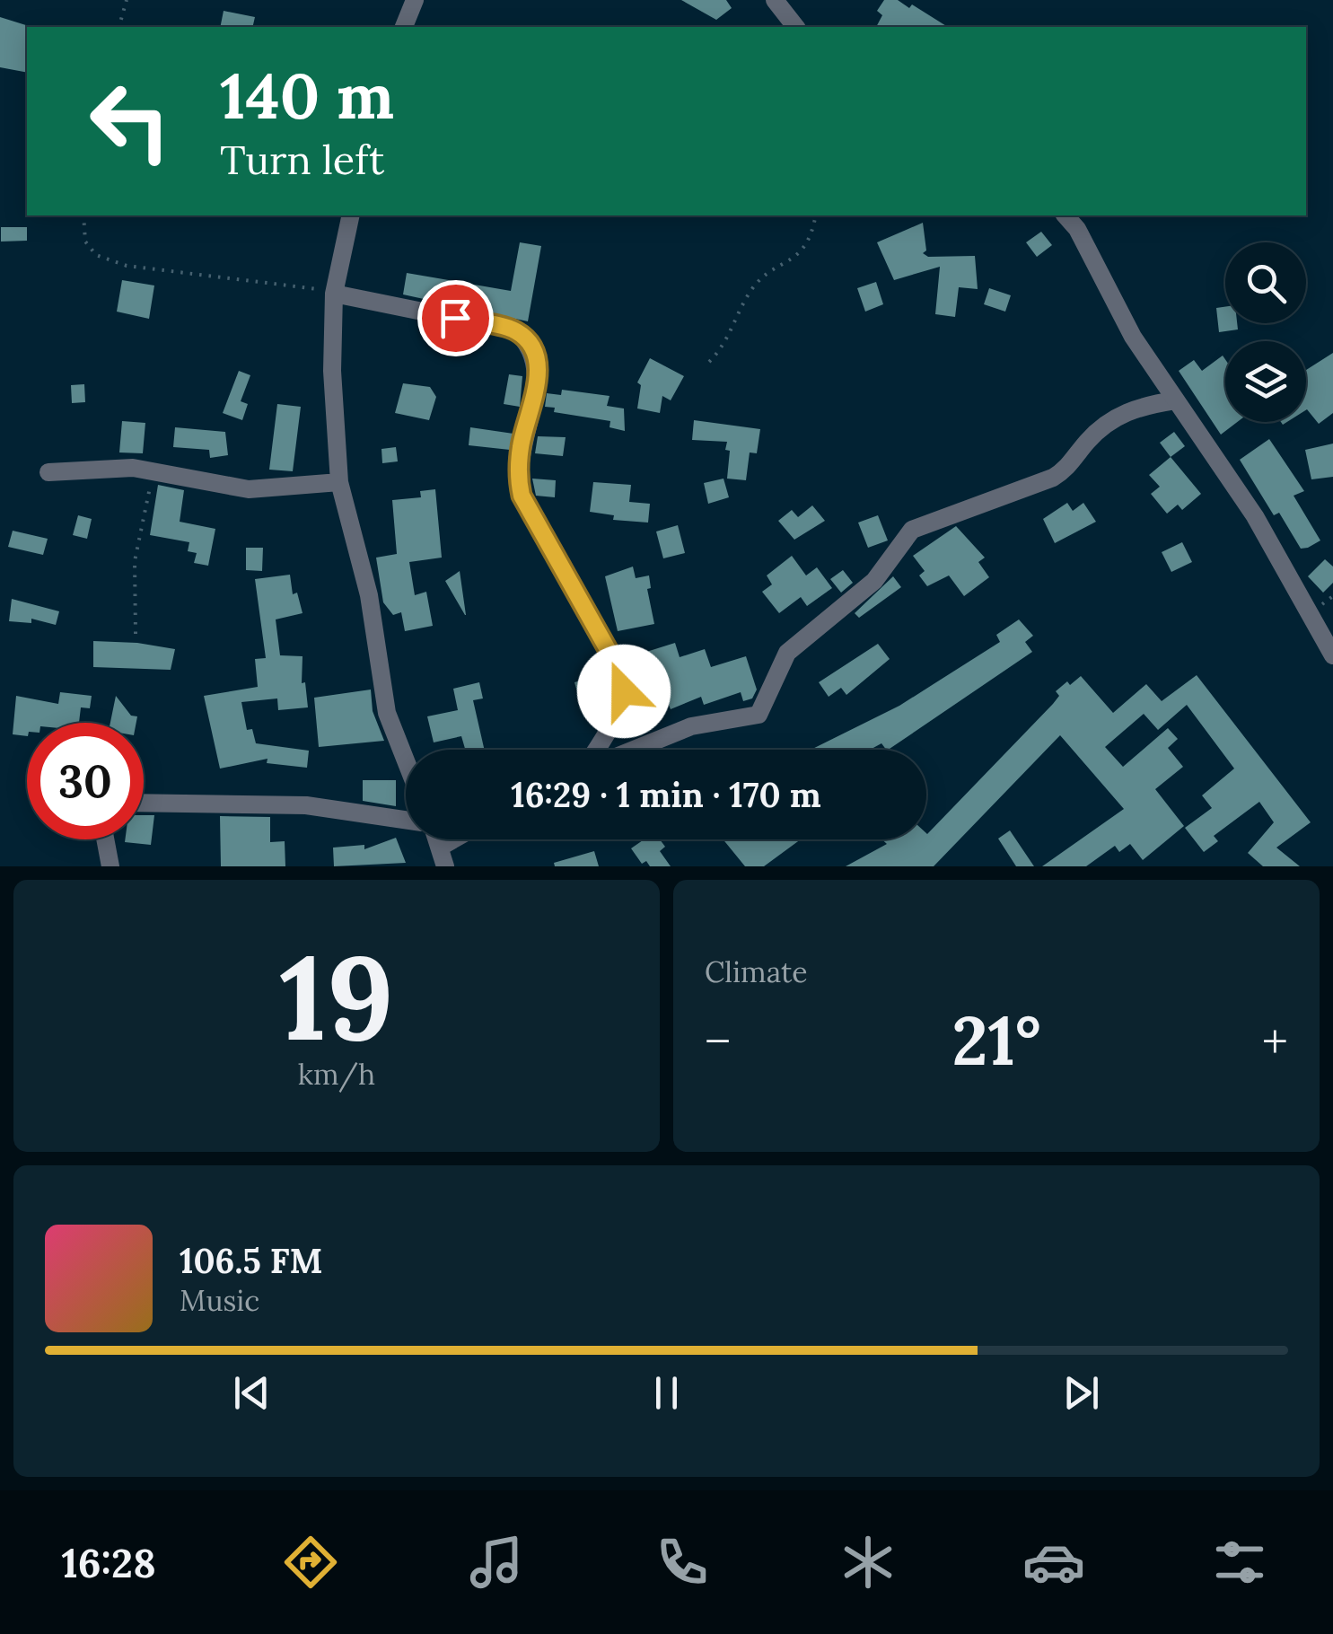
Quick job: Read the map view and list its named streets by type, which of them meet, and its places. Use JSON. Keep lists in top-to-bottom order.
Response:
{
  "page": {
    "turn": ["140 m", "Turn left"],
    "limit": "30",
    "trip": "16:29 · 1 min · 170 m",
    "tile": [
      ["19", "km/h"],
      "Climate"
    ],
    "heat": ["−", "21°", "+"],
    "song": ["106.5 FM", "Music"],
    "tabs": "16:28"
  }
}
